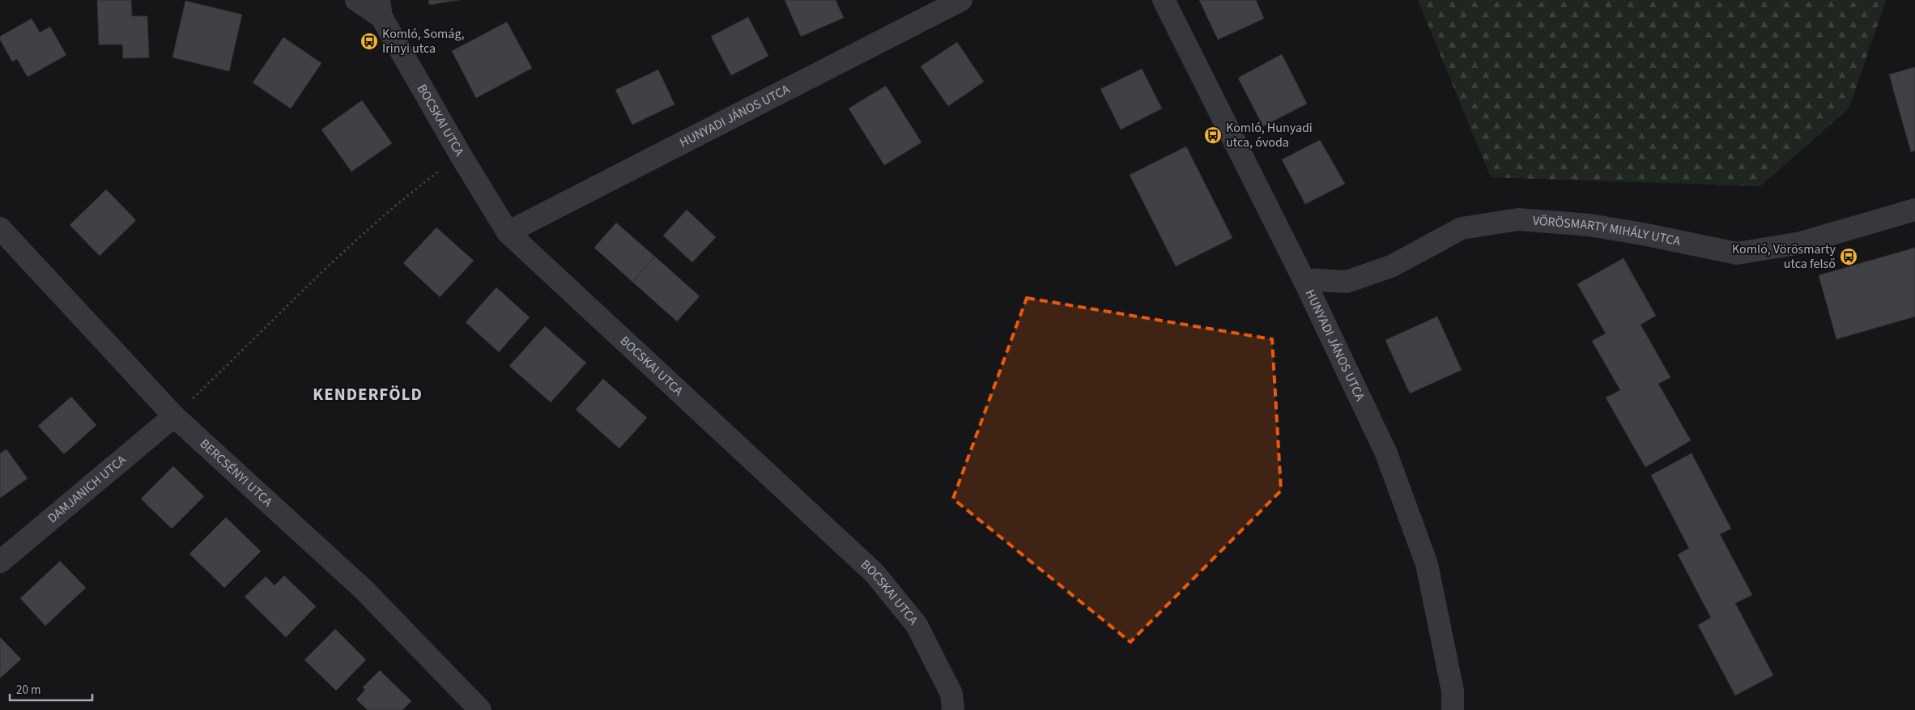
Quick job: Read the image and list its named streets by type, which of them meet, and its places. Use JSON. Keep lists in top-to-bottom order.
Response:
{
  "streets": {
    "street": [
      "HUNYADI JÁNOS UTCA",
      "BOCSKAI UTCA",
      "VÖRÖSMARTY MIHÁLY UTCA",
      "BERCSÉNYI UTCA",
      "DAMJANICH UTCA"
    ]
  },
  "crossings": [
    ["HUNYADI JÁNOS UTCA", "BOCSKAI UTCA"],
    ["HUNYADI JÁNOS UTCA", "VÖRÖSMARTY MIHÁLY UTCA"],
    ["BERCSÉNYI UTCA", "DAMJANICH UTCA"]
  ],
  "districts": ["KENDERFÖLD"],
  "places": {
    "bus stop": ["Komló, Somág, Irinyi utca", "Komló, Hunyadi utca, óvoda", "Komló, Vörösmarty utca felső"]
  },
  "scale_bar": "20 m"
}
